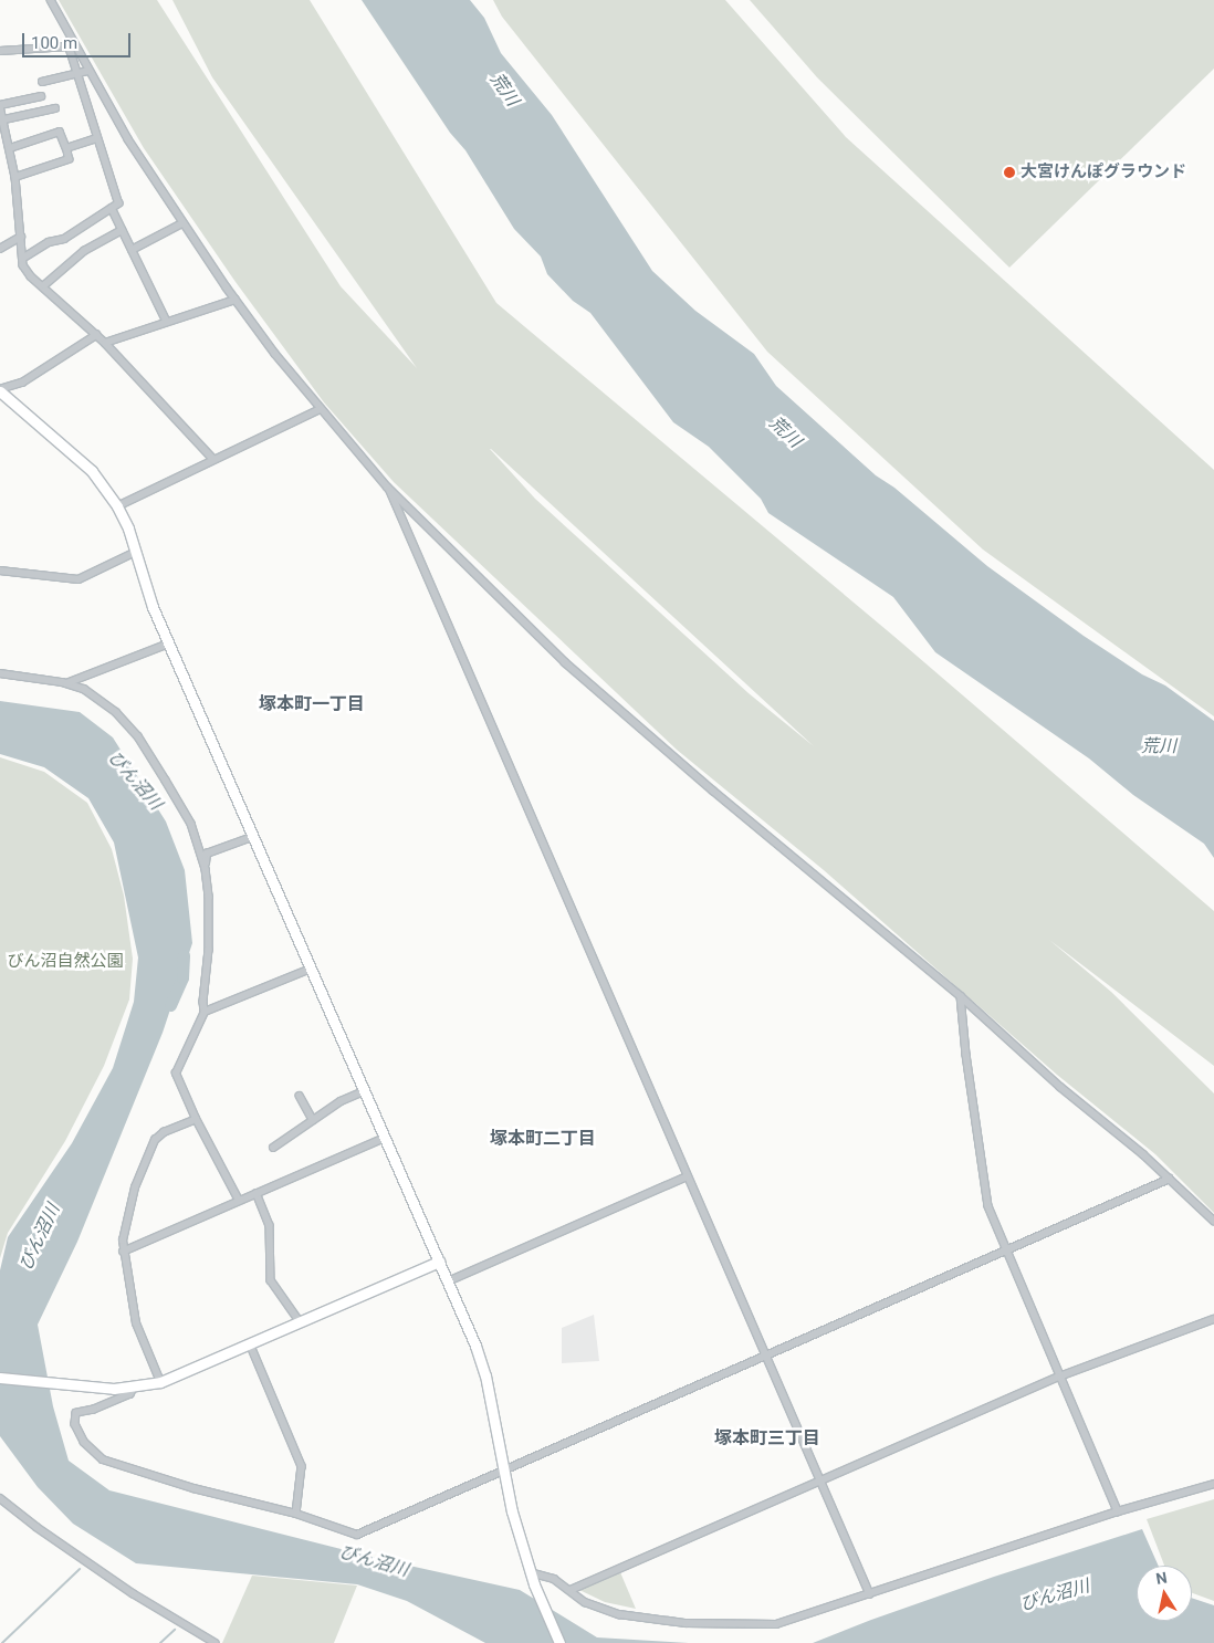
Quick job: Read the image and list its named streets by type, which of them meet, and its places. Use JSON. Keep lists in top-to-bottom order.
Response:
{
  "districts": ["塚本町一丁目", "塚本町二丁目", "塚本町三丁目"],
  "water": ["荒川", "びん沼川"],
  "parks": ["びん沼自然公園"],
  "places": ["大宮けんぽグラウンド"],
  "scale_bar": "100 m",
  "north": "top"
}
